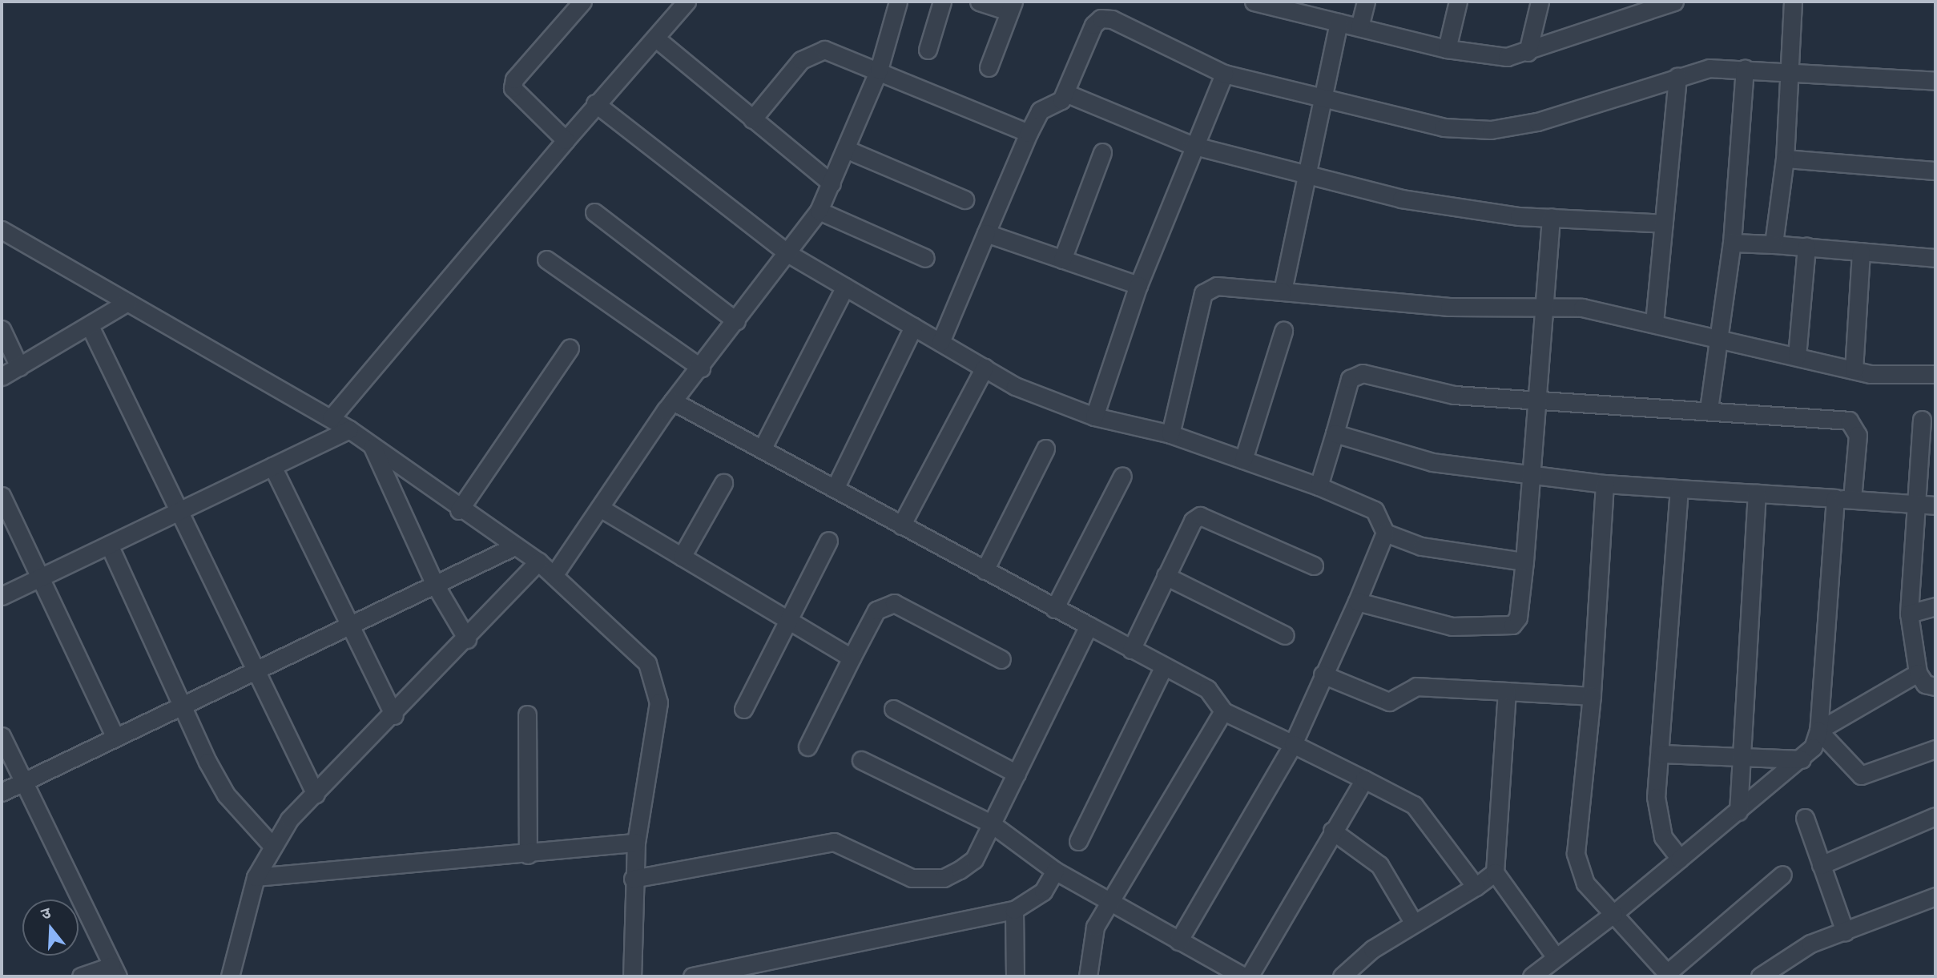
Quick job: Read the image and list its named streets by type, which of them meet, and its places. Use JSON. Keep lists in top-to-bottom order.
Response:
{
  "north": "top"
}
